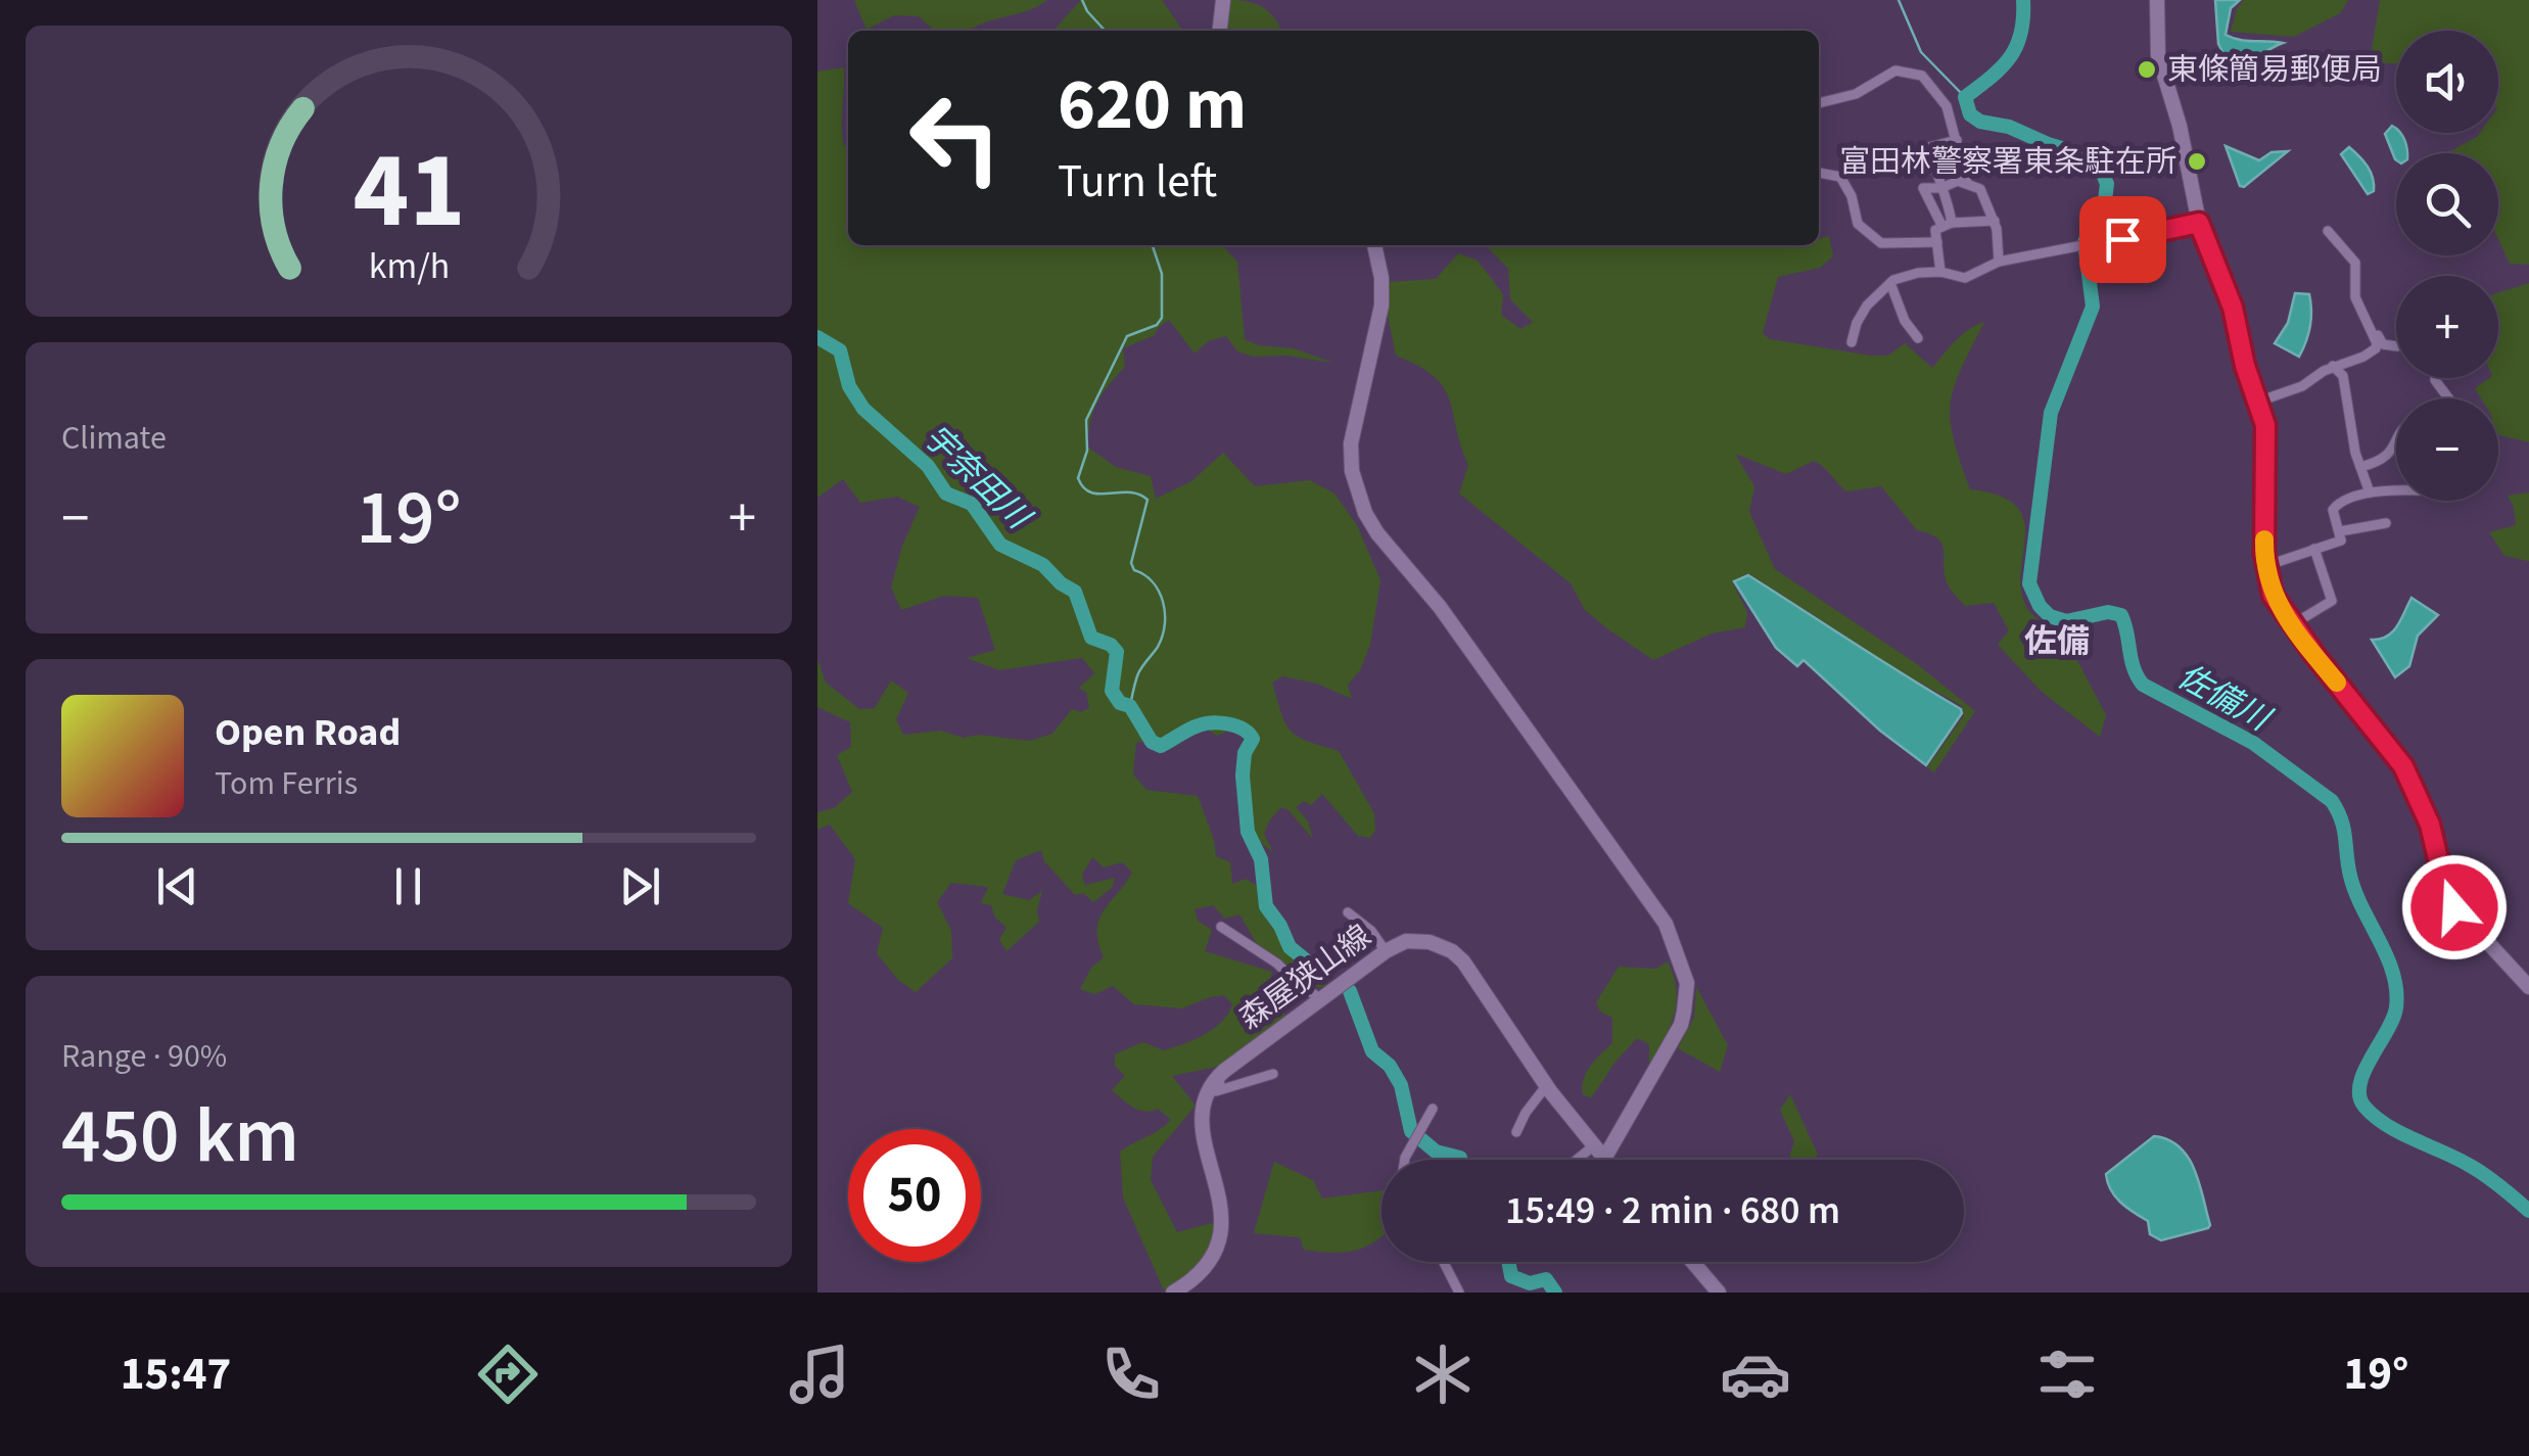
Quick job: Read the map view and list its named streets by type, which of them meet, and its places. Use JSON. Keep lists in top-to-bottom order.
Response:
{
  "streets": {
    "main road": ["森屋狭山線"]
  },
  "districts": ["佐備"],
  "water": ["宇奈田川", "佐備川"],
  "places": ["東條簡易郵便局", "富田林警察署東条駐在所"],
  "page": {
    "map_buttons": ["+", "−"],
    "turn": ["620 m", "Turn left"],
    "tile": [
      "Climate",
      ["Range · 90%", "450 km"]
    ],
    "heat": ["−", "19°", "+"],
    "song": ["Open Road", "Tom Ferris"],
    "limit": "50",
    "trip": "15:49 · 2 min · 680 m",
    "tabs": ["15:47", "19°"],
    "gauge": ["41", "km/h"]
  }
}
